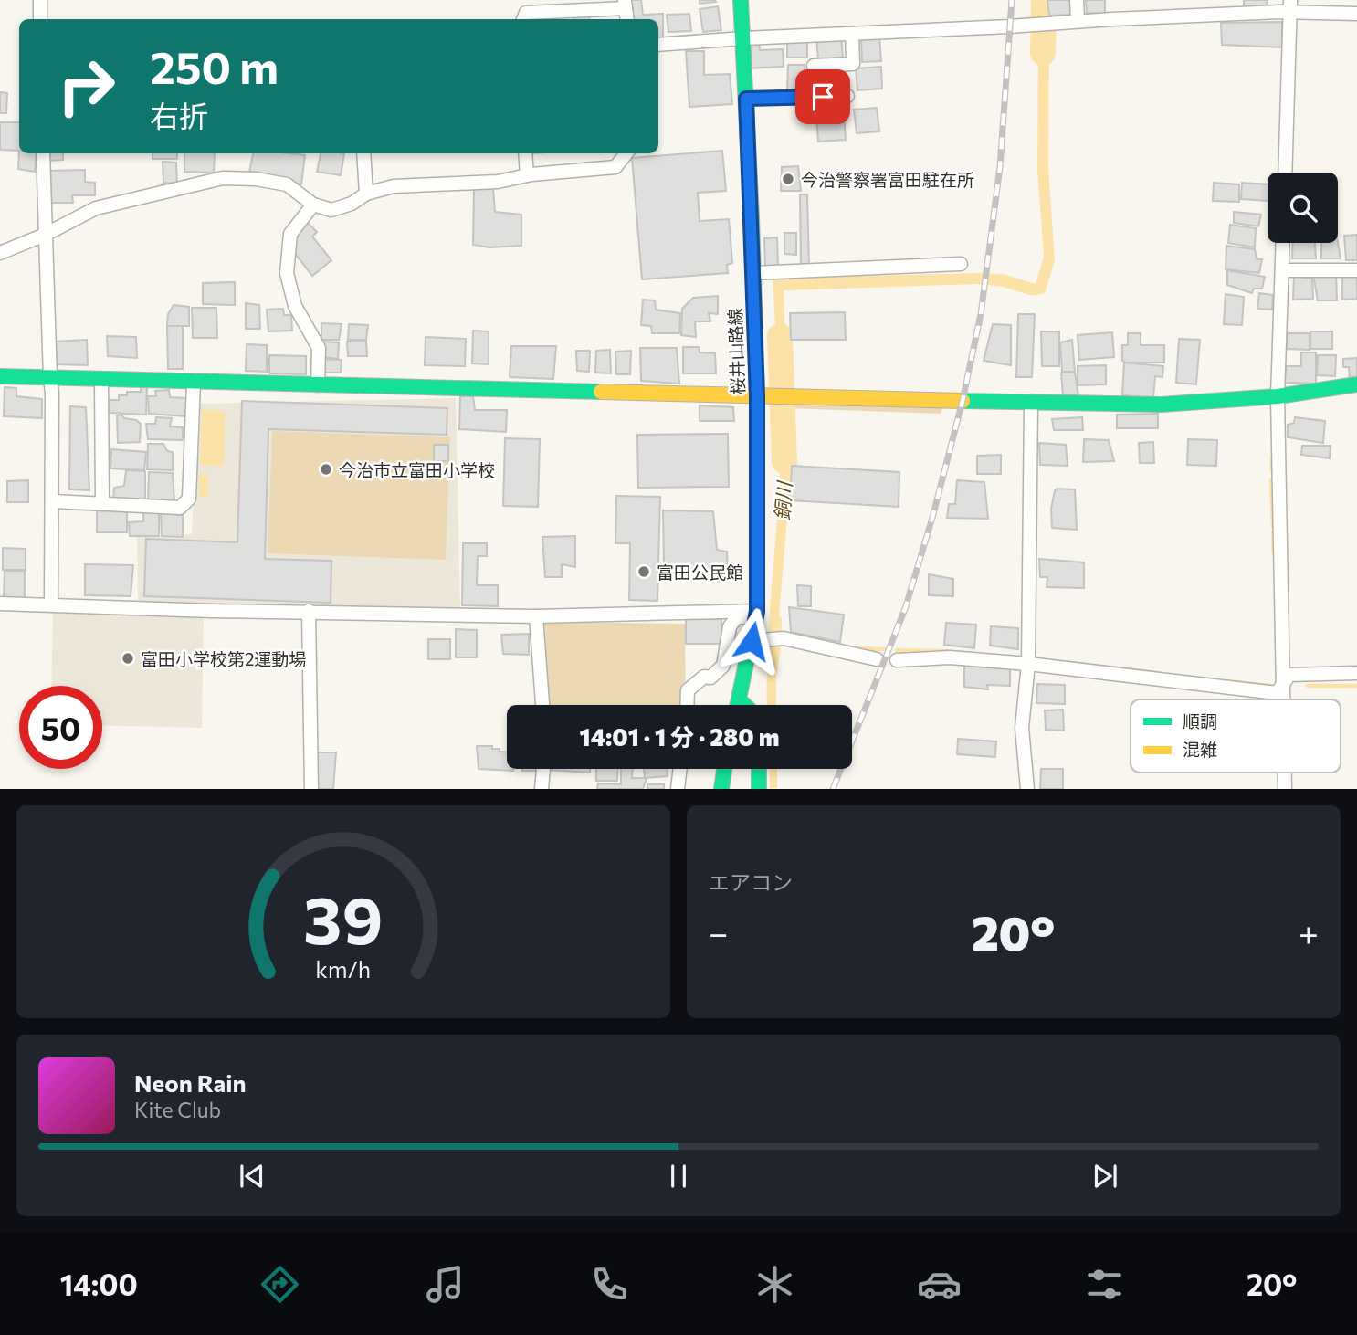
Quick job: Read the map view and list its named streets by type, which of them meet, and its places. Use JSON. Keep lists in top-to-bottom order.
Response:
{
  "streets": {
    "street": ["桜井山路線"]
  },
  "water": ["銅川"],
  "places": [
    "今治警察署富田駐在所",
    "今治市立富田小学校",
    "富田公民館",
    "富田小学校第2運動場"
  ],
  "legend": ["順調", "混雑"],
  "page": {
    "turn": ["250 m", "右折"],
    "limit": "50",
    "trip": "14:01 · 1 分 · 280 m",
    "tile": "エアコン",
    "heat": ["−", "20°", "+"],
    "song": ["Neon Rain", "Kite Club"],
    "tabs": ["14:00", "20°"],
    "gauge": ["39", "km/h"]
  }
}
